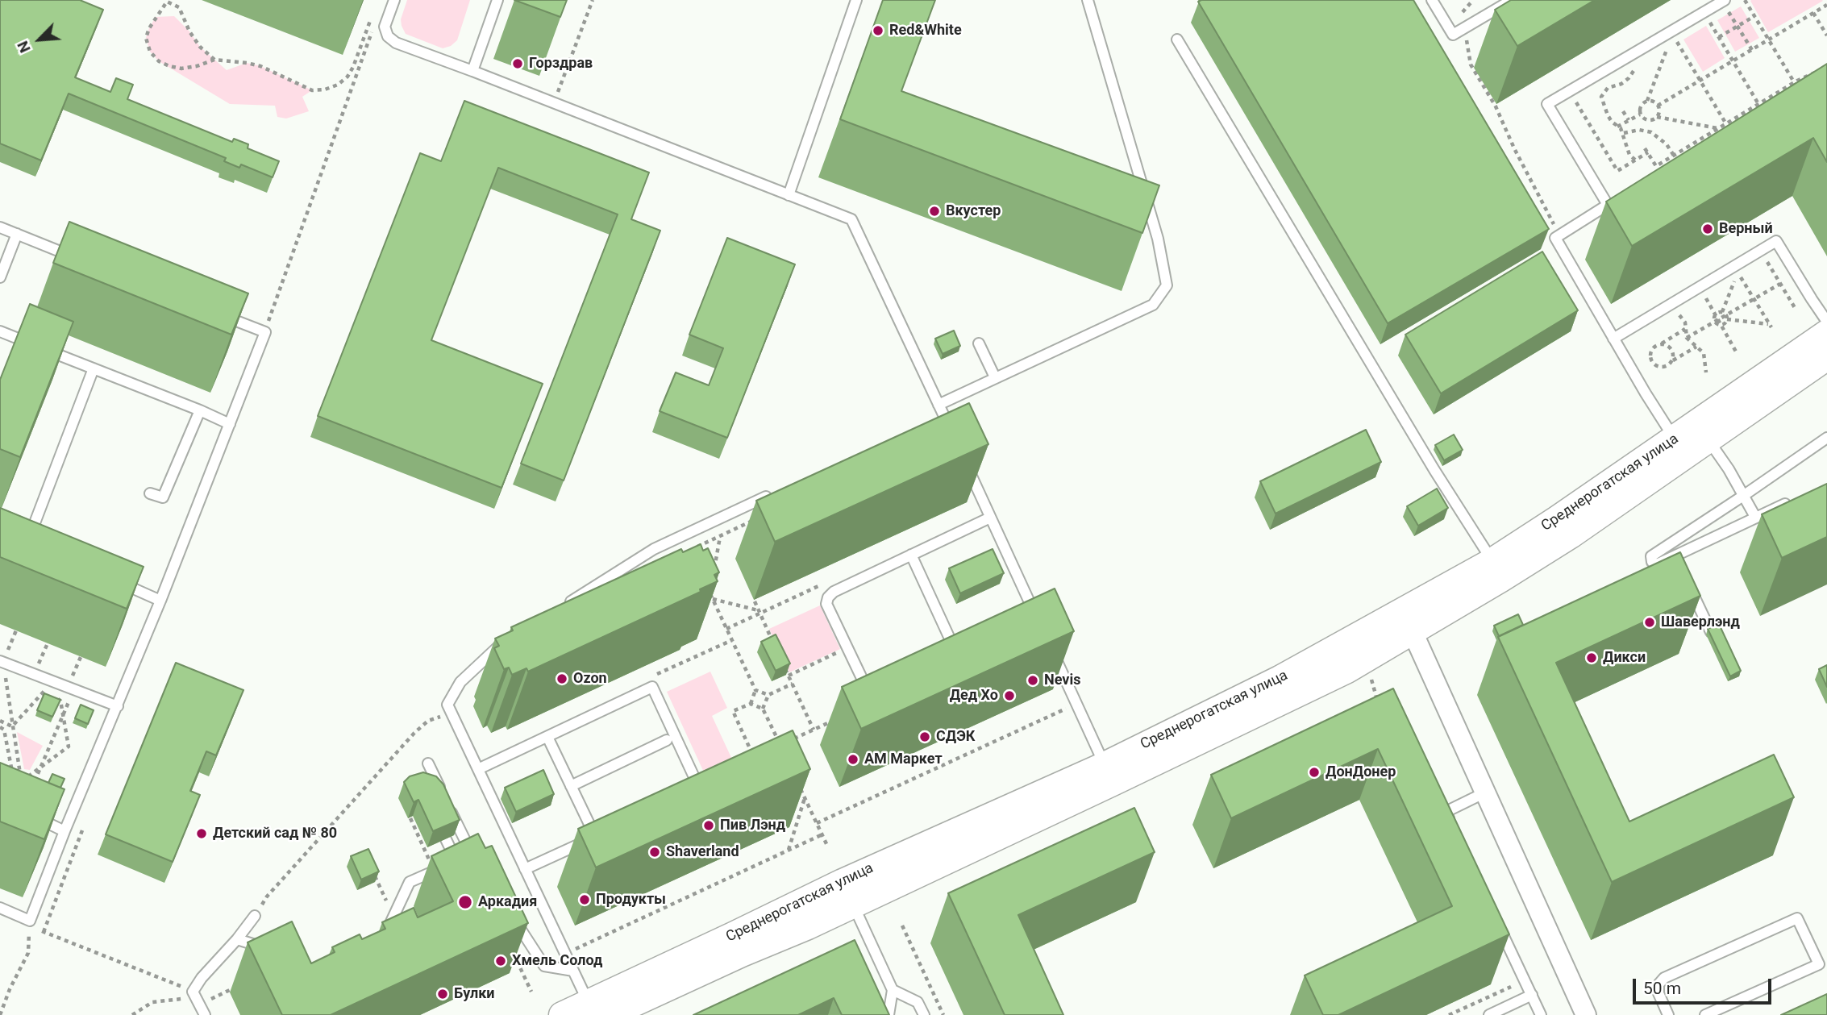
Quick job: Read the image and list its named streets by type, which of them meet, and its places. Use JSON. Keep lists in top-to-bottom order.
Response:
{
  "streets": {
    "street": ["Среднерогатская улица"]
  },
  "places": [
    "Red&White",
    "Горздрав",
    "Вкустер",
    "Верный",
    "Шаверлэнд",
    "Дикси",
    "Ozon",
    "Nevis",
    "Дед Хо",
    "СДЭК",
    "АМ Маркет",
    "ДонДонер",
    "Пив Лэнд",
    "Детский сад № 80",
    "Shaverland",
    "Продукты",
    "Аркадия",
    "Хмель Солод",
    "Булки"
  ],
  "scale_bar": "50 m",
  "north": "bottom left"
}
